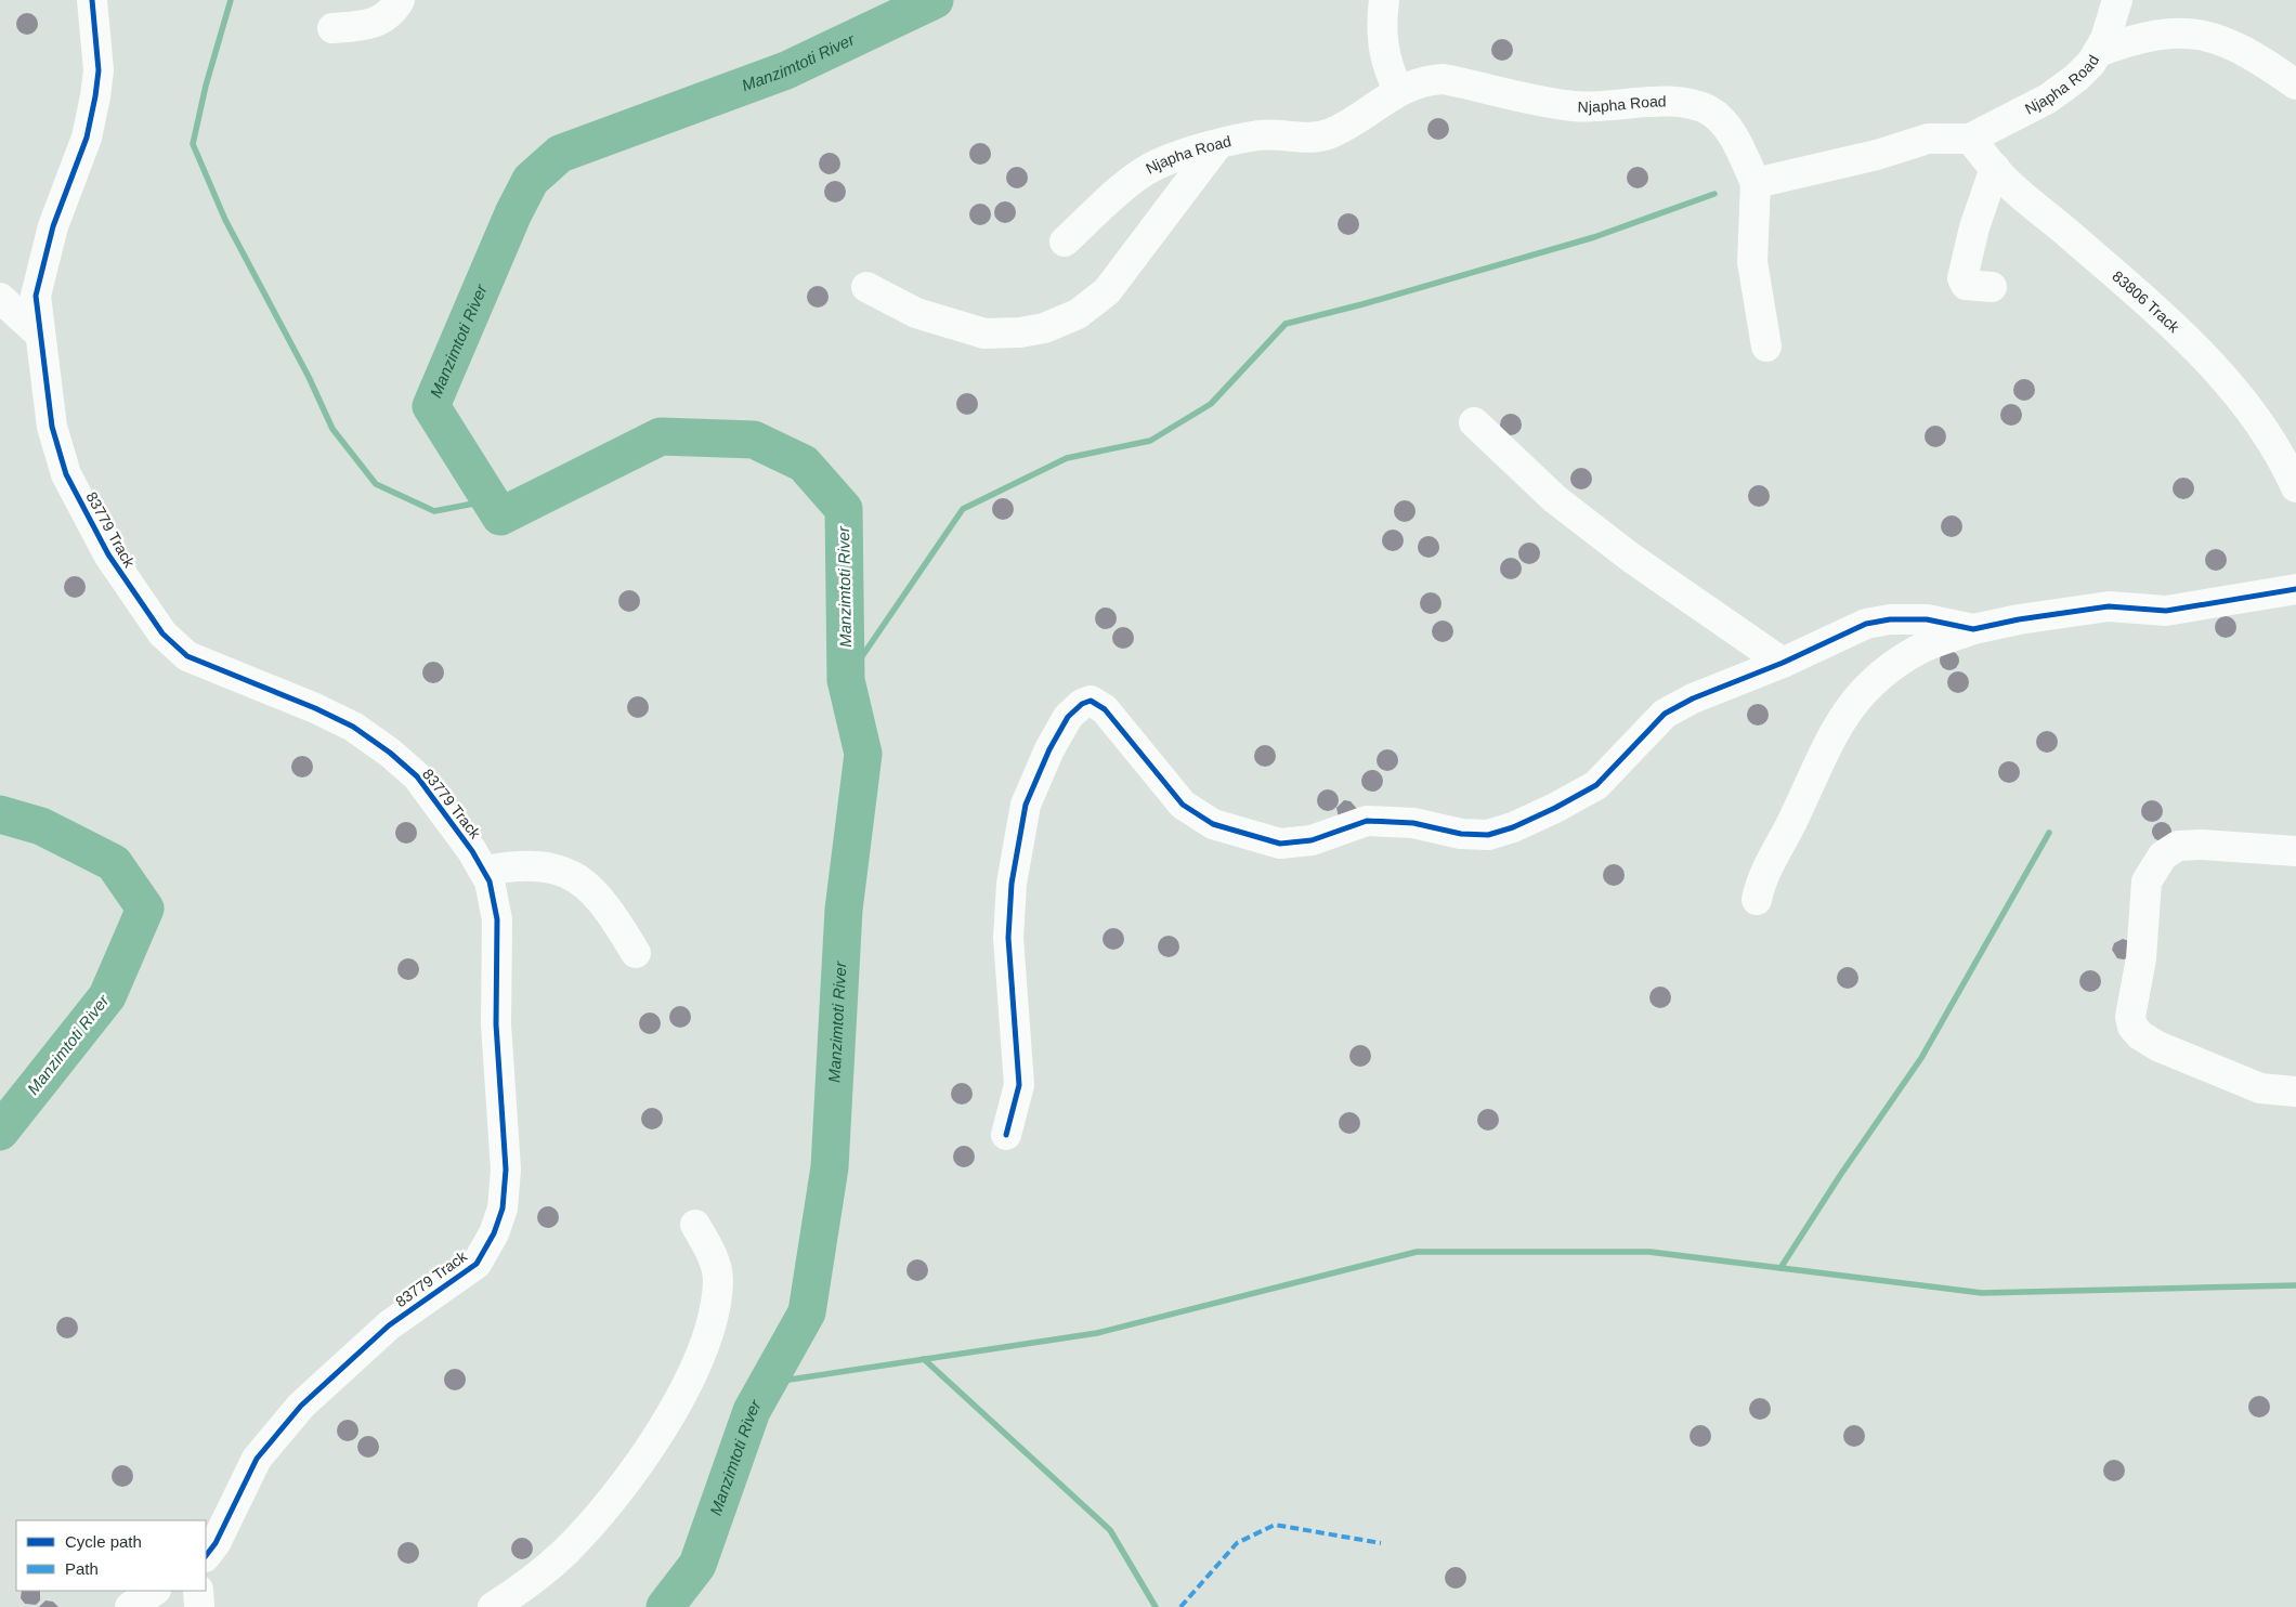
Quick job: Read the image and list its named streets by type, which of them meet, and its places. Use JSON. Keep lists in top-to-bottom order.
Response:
{
  "streets": {
    "street": ["Njapha Road", "83806 Track", "83779 Track"]
  },
  "crossings": [
    ["Njapha Road", "83806 Track"]
  ],
  "water": ["Manzimtoti River"],
  "legend": ["Cycle path", "Path"]
}
